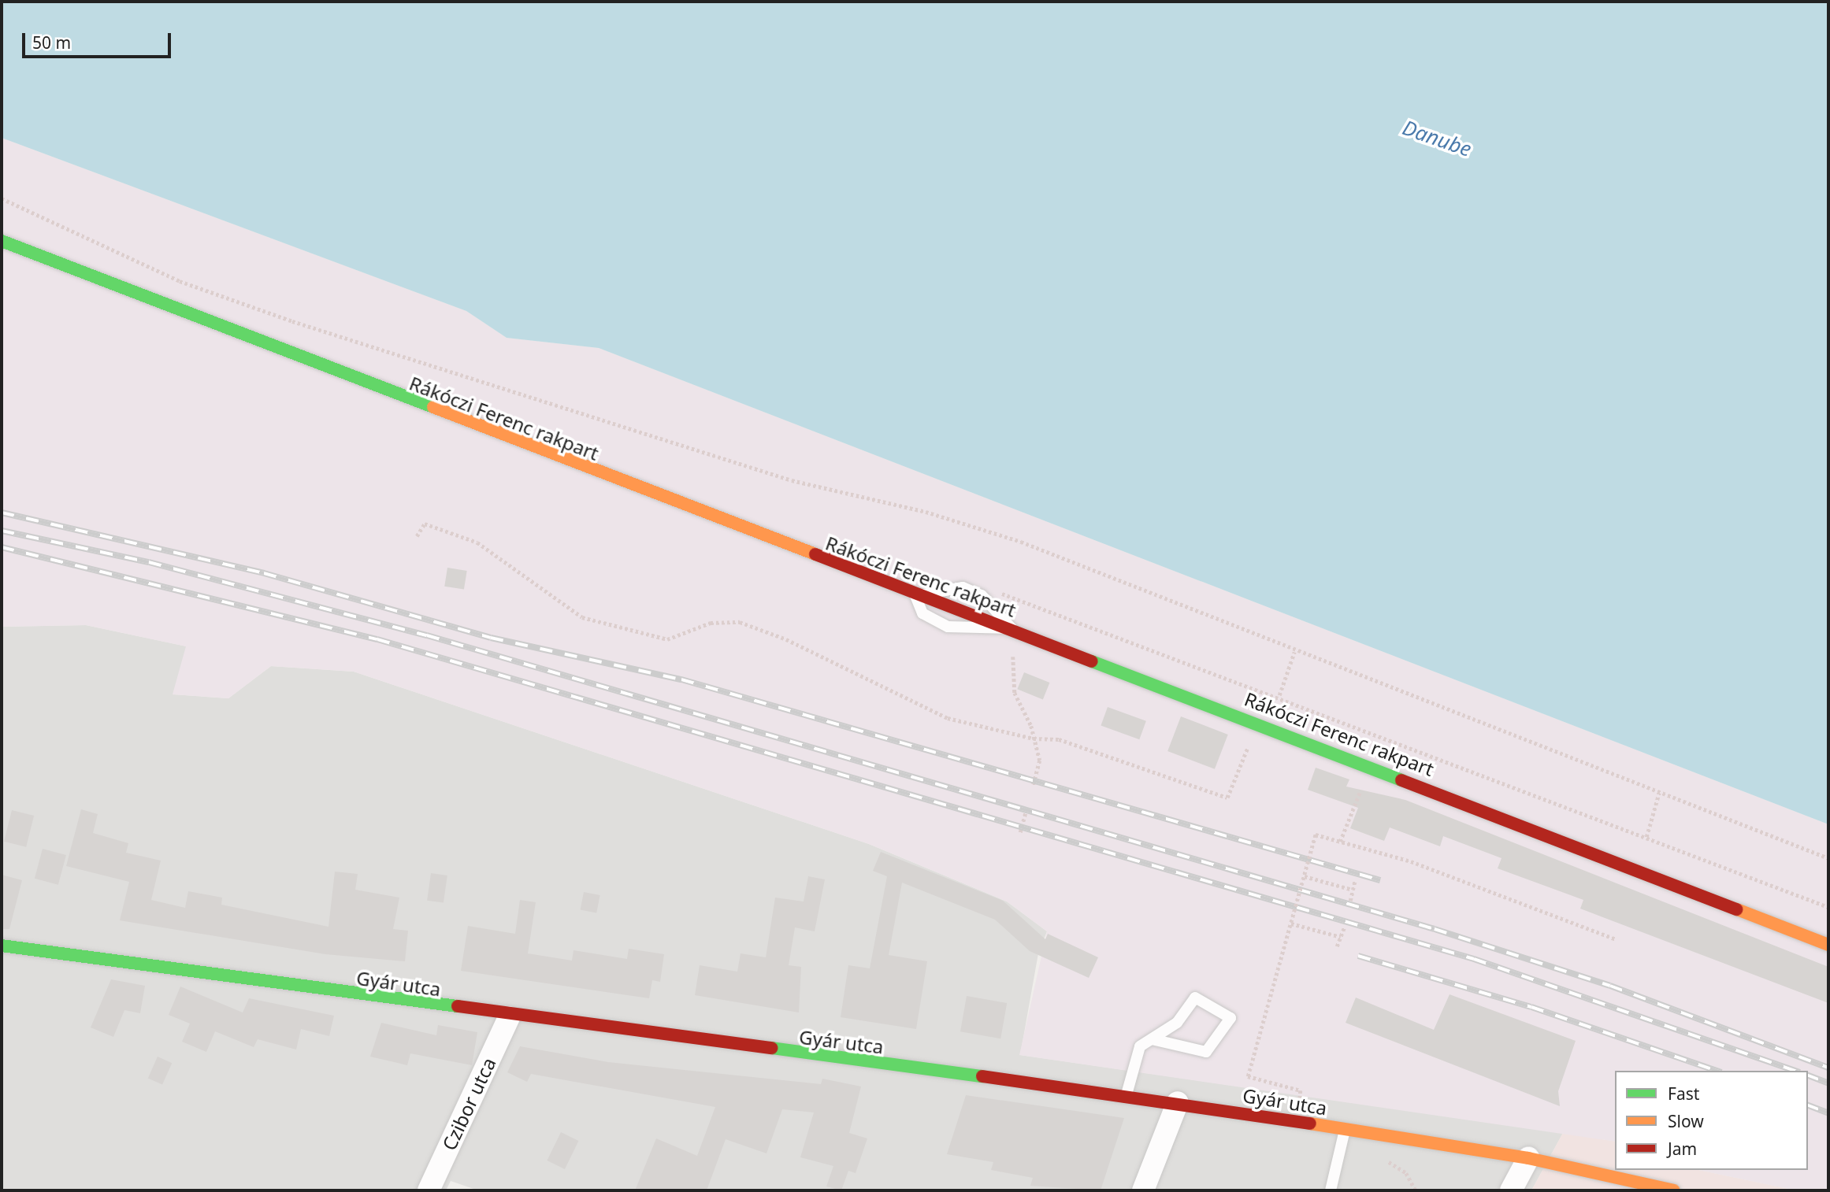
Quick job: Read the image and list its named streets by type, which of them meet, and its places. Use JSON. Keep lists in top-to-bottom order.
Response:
{
  "streets": {
    "street": ["Rákóczi Ferenc rakpart", "Gyár utca", "Czibor utca"]
  },
  "crossings": [
    ["Gyár utca", "Czibor utca"]
  ],
  "water": ["Danube"],
  "legend": ["Fast", "Slow", "Jam"],
  "scale_bar": "50 m"
}
